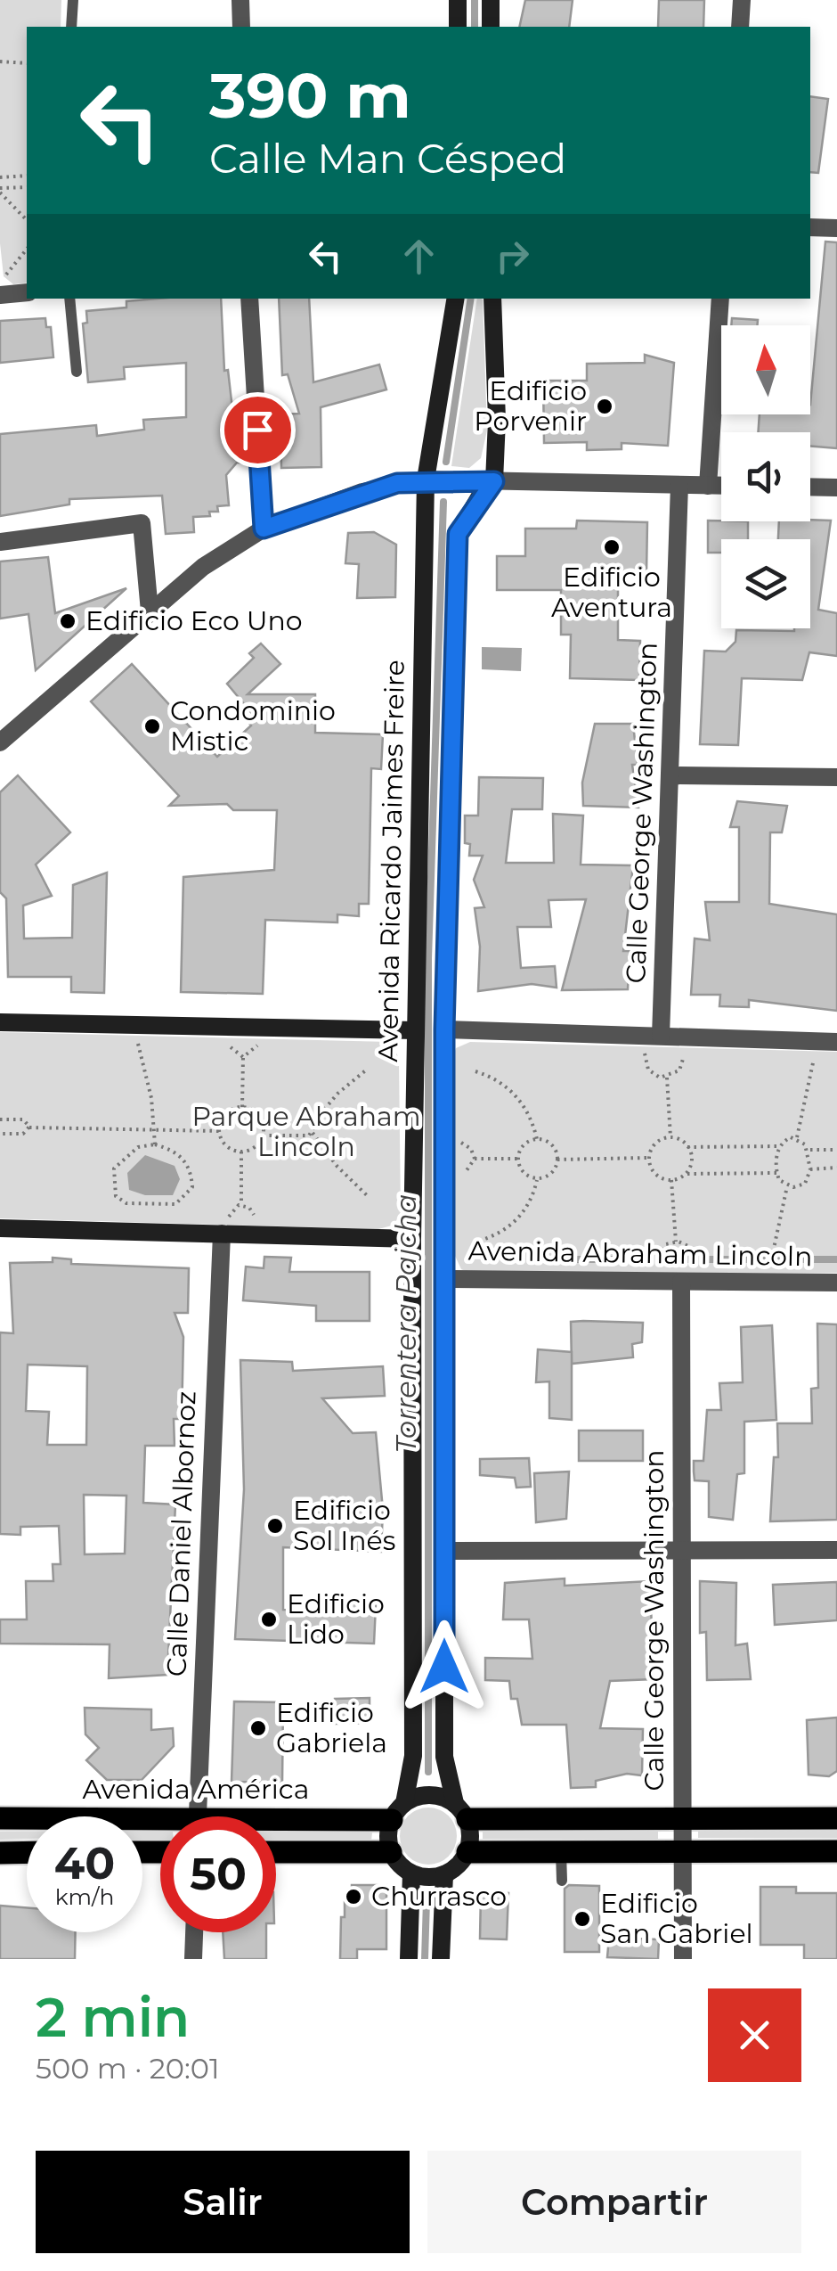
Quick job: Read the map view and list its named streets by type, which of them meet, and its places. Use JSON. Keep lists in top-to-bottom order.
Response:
{
  "streets": {
    "main road": ["Avenida Ricardo Jaimes Freire", "Avenida América"],
    "street": ["Calle George Washington", "Avenida Abraham Lincoln", "Calle Daniel Albornoz"]
  },
  "crossings": [
    ["Calle George Washington", "Avenida Abraham Lincoln"],
    ["Avenida Ricardo Jaimes Freire", "Avenida Abraham Lincoln"],
    ["Avenida Ricardo Jaimes Freire", "Avenida América"]
  ],
  "water": ["Torrentera Pajcha"],
  "parks": ["Parque Abraham Lincoln"],
  "places": [
    "Edificio Porvenir",
    "Edificio Aventura",
    "Edificio Eco Uno",
    "Condominio Mistic",
    "Edificio Sol Inés",
    "Edificio Lido",
    "Edificio Gabriela",
    "Churrasco",
    "Edificio San Gabriel"
  ],
  "north": "top",
  "page": {
    "turn": ["390 m", "Calle Man Césped"],
    "speed": "40 km/h",
    "limit": "50",
    "heading": ["2 min", "500 m · 20:01"],
    "buttons": ["Salir", "Compartir"]
  }
}
